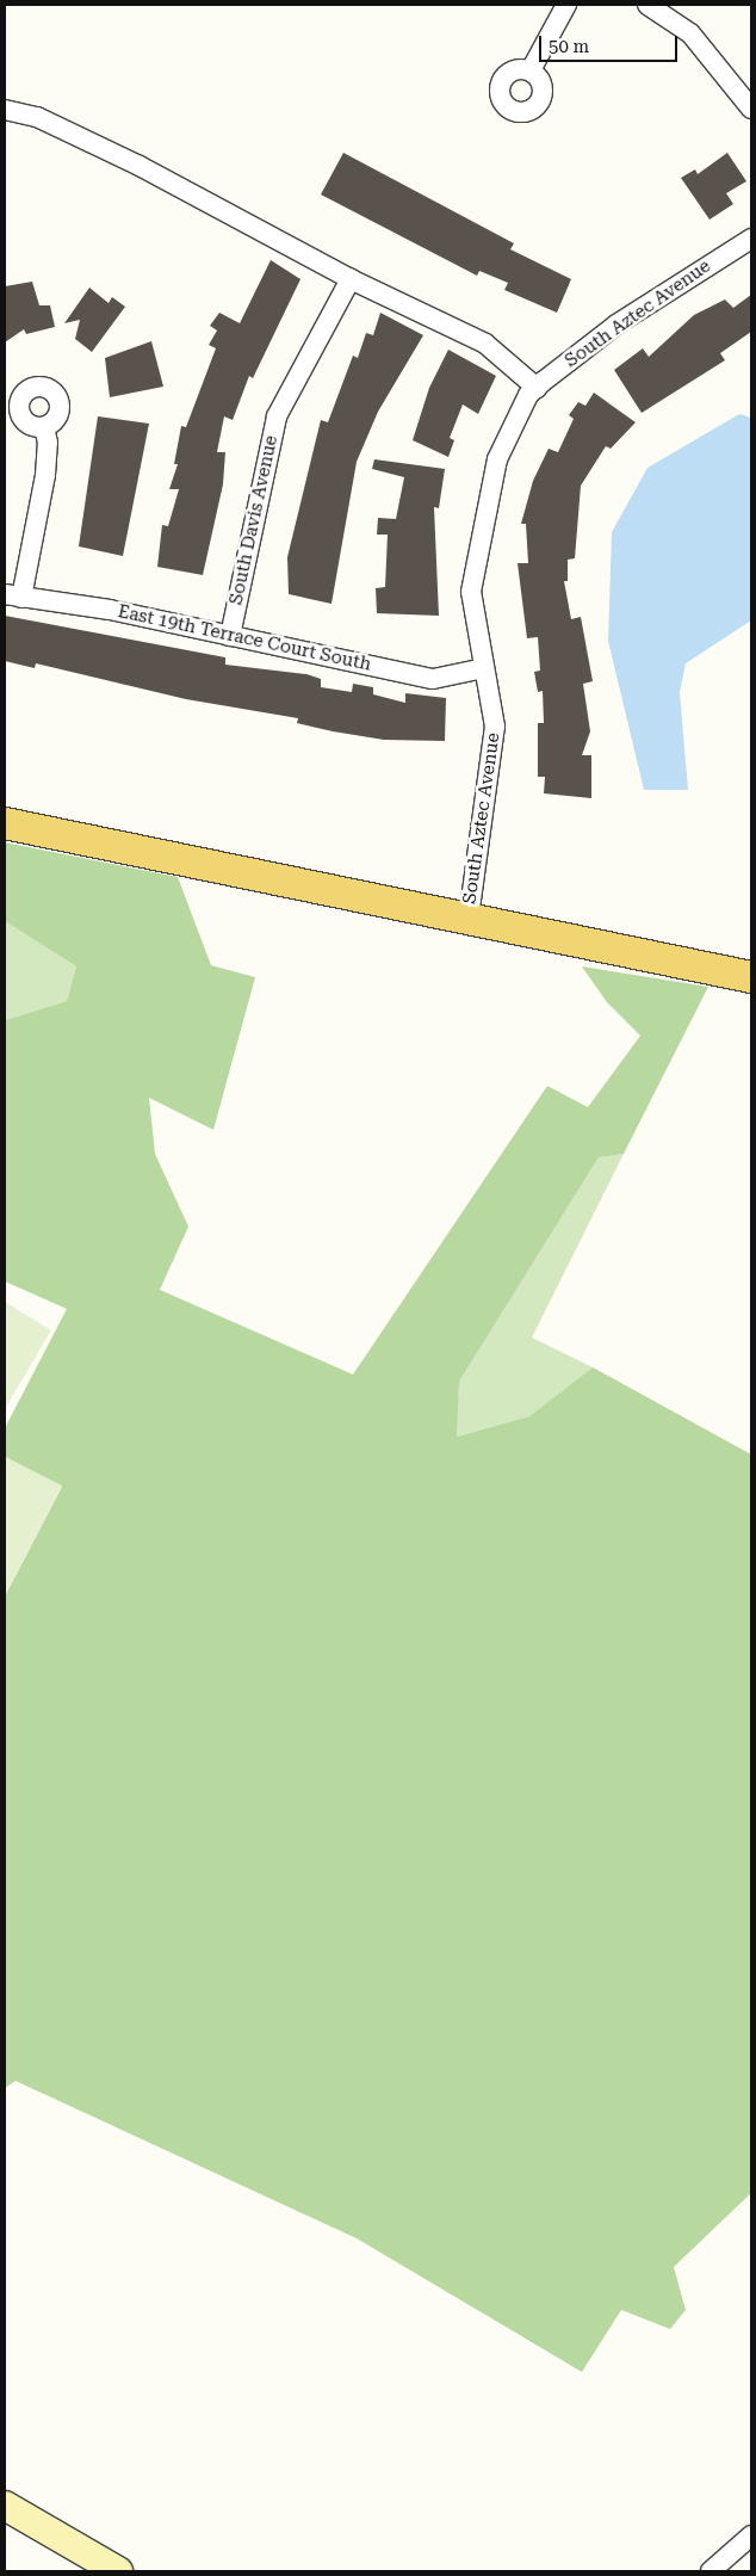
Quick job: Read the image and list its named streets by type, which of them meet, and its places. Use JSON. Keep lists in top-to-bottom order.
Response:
{
  "streets": {
    "street": ["South Aztec Avenue", "South Davis Avenue", "East 19th Terrace Court South"]
  },
  "crossings": [
    ["South Aztec Avenue", "East 19th Terrace Court South"],
    ["South Davis Avenue", "East 19th Terrace Court South"]
  ],
  "scale_bar": "50 m"
}
